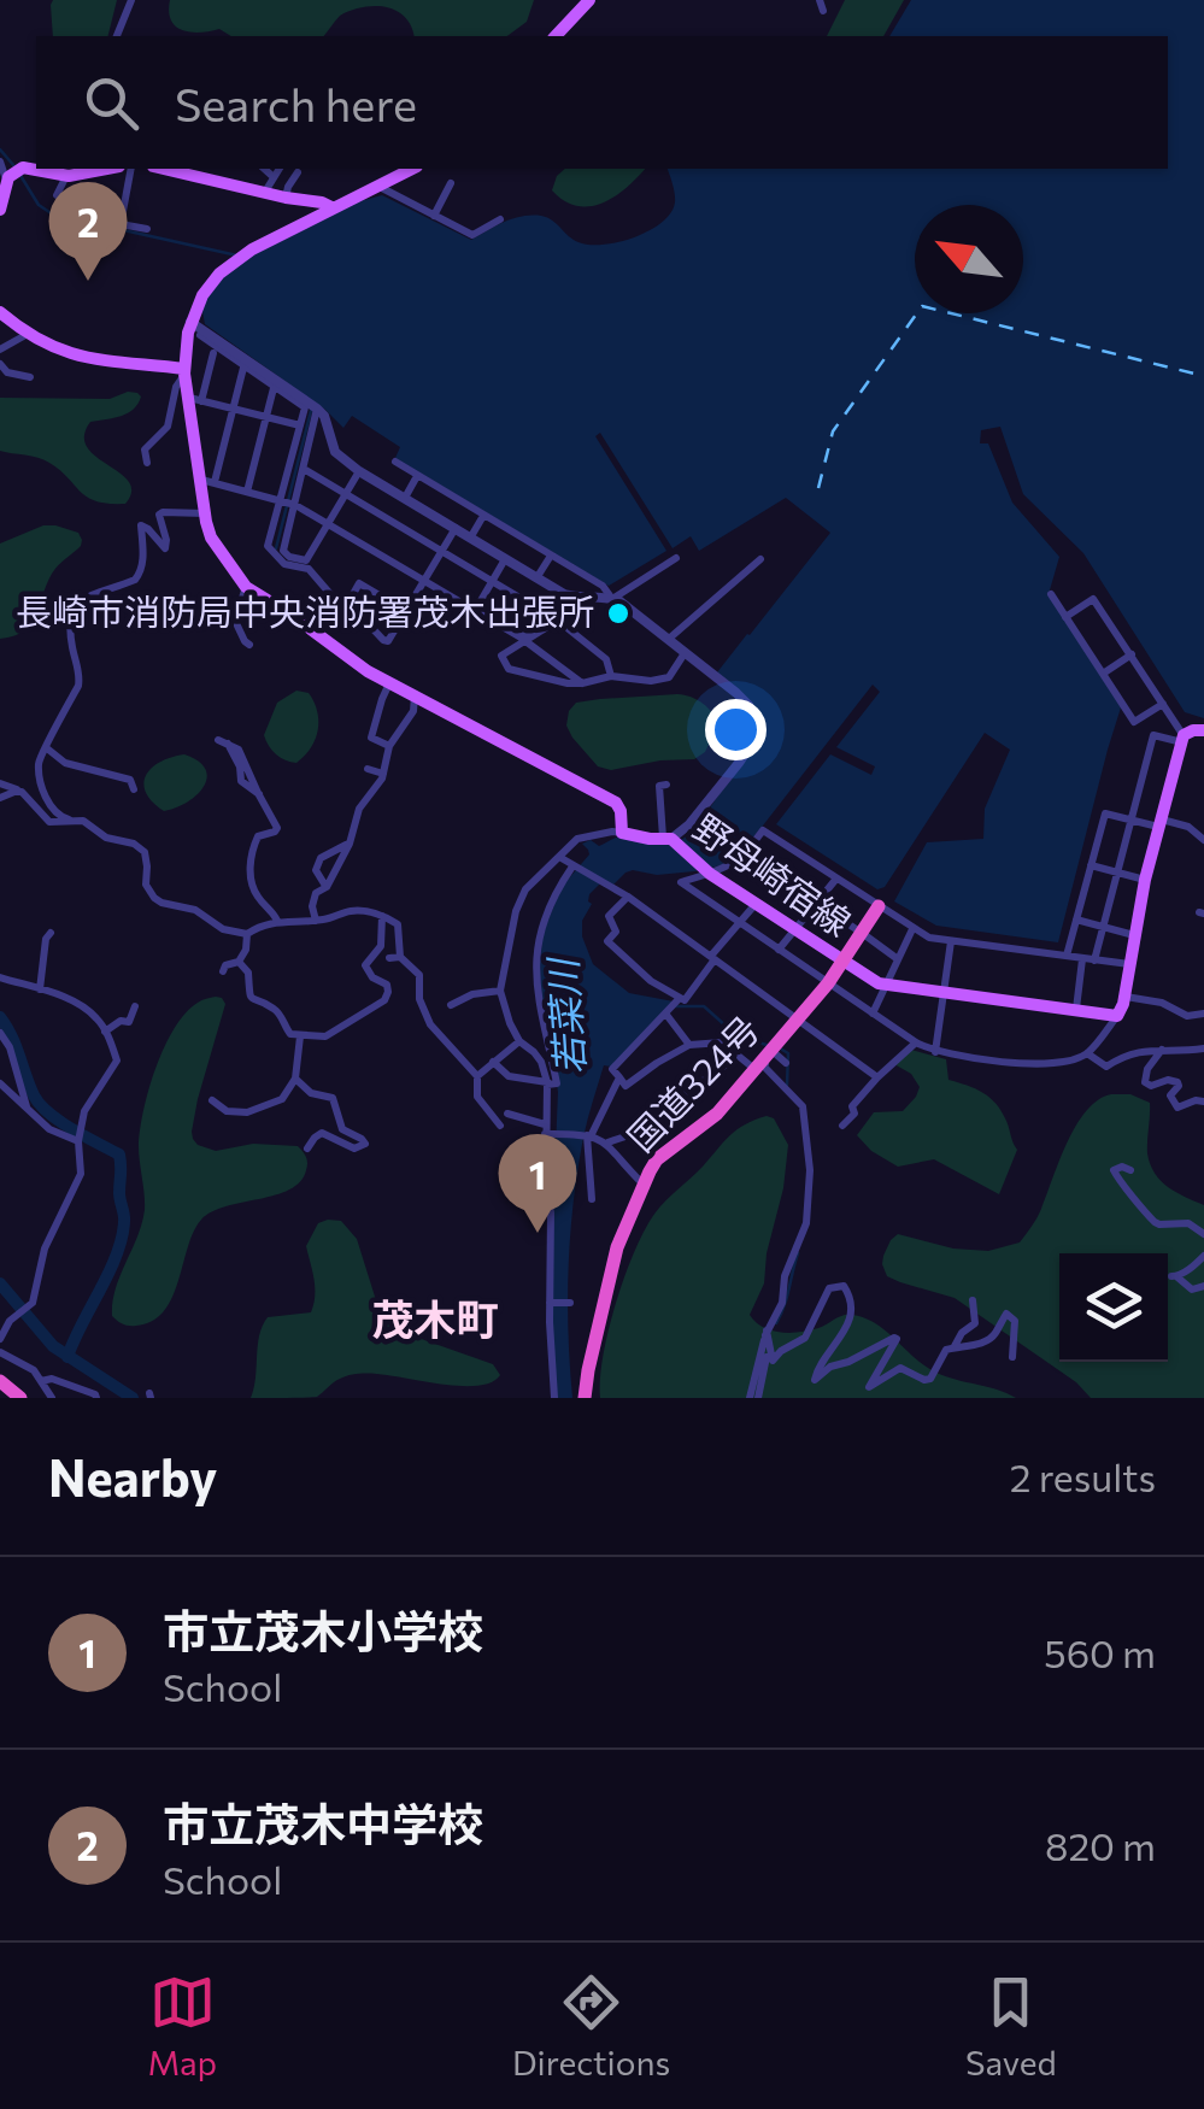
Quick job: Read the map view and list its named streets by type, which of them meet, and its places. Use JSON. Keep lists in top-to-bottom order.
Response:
{
  "streets": {
    "highway": ["国道324号"],
    "main road": ["野母崎宿線"]
  },
  "crossings": [
    ["野母崎宿線", "国道324号"]
  ],
  "districts": ["茂木町"],
  "water": ["若菜川"],
  "places": ["長崎市消防局中央消防署茂木出張所"],
  "north": "top left",
  "page": {
    "search": "Search here",
    "pins": ["2", "1"],
    "heading": ["Nearby", "2 results"],
    "list": [
      {
        "mark": "1",
        "name": "市立茂木小学校",
        "note": "School",
        "value": "560 m"
      },
      {
        "mark": "2",
        "name": "市立茂木中学校",
        "note": "School",
        "value": "820 m"
      }
    ],
    "nav": ["Map", "Directions", "Saved"]
  }
}
